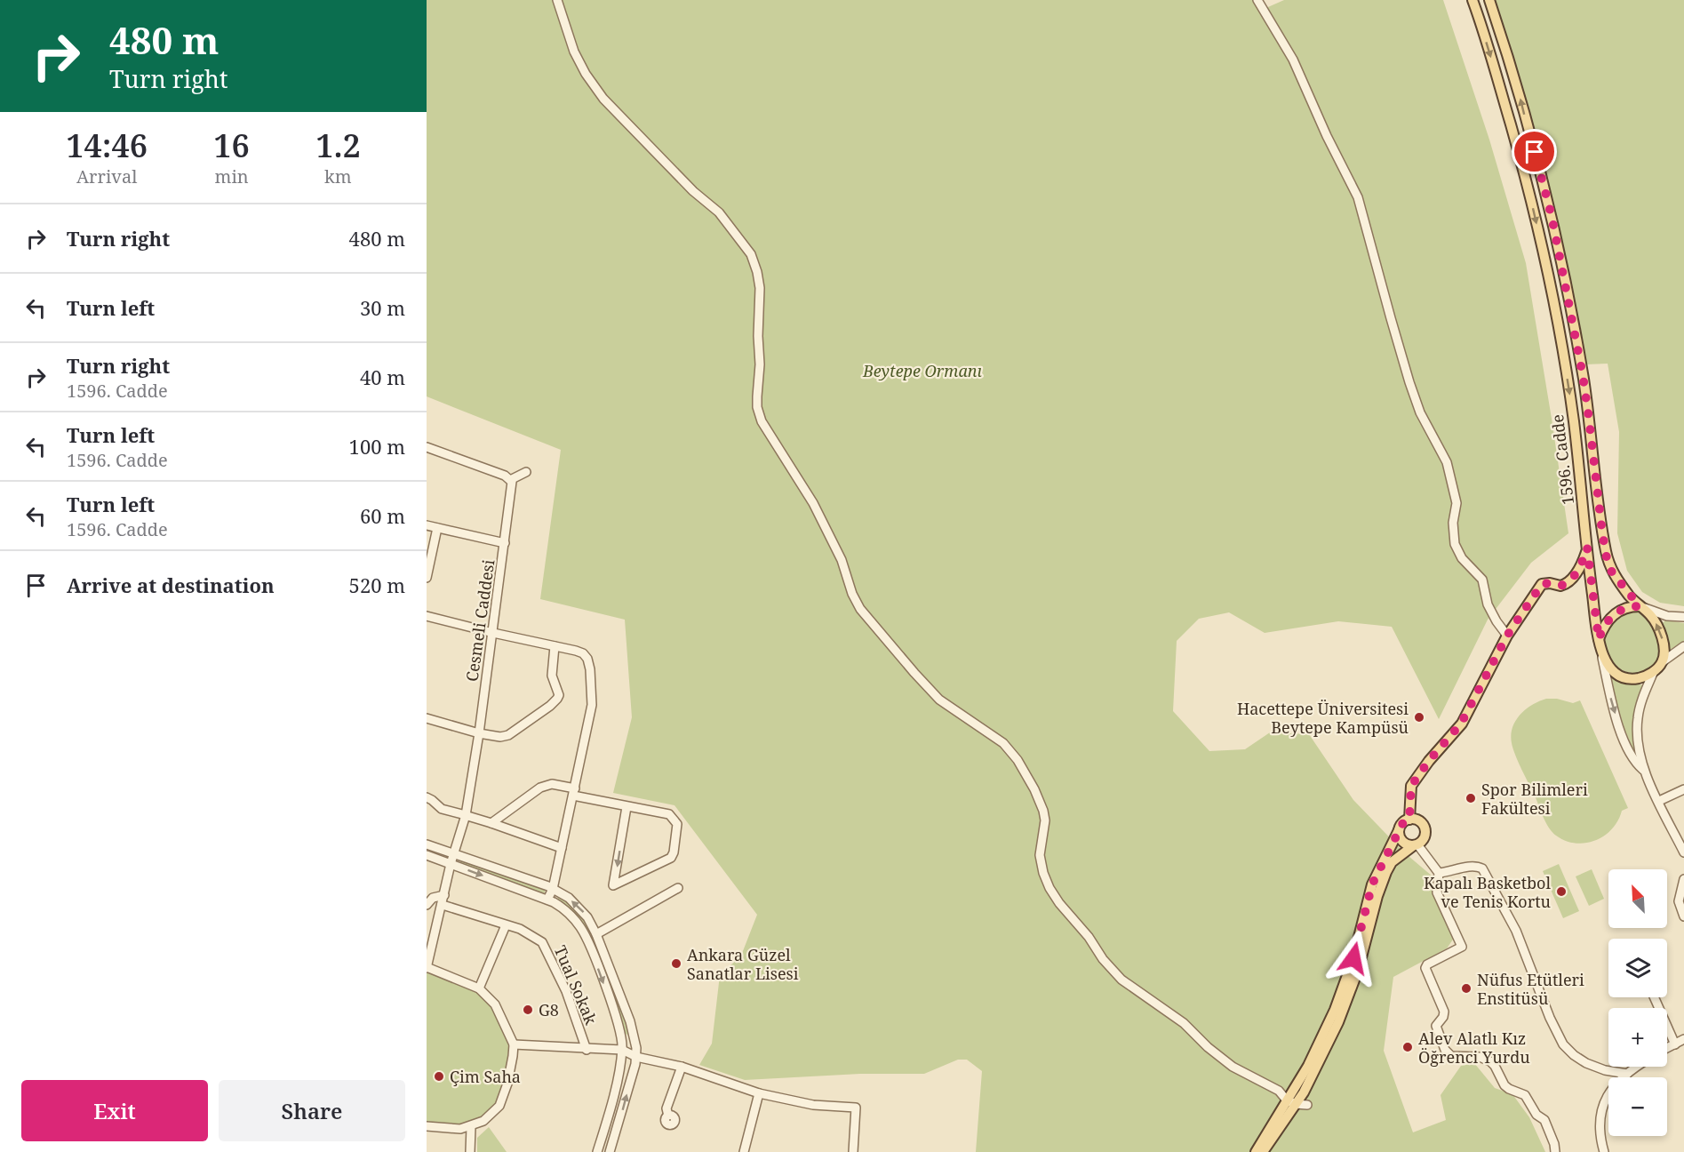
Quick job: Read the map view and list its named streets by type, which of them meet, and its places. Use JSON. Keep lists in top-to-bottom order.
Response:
{
  "streets": {
    "main road": ["1596. Cadde"],
    "street": ["Cesmeli Caddesi", "Tual Sokak"]
  },
  "crossings": [
    ["Cesmeli Caddesi", "Tual Sokak"]
  ],
  "parks": ["Beytepe Ormanı"],
  "places": [
    "Hacettepe Üniversitesi Beytepe Kampüsü",
    "Spor Bilimleri Fakültesi",
    "Kapalı Basketbol ve Tenis Kortu",
    "Ankara Güzel Sanatlar Lisesi",
    "Nüfus Etütleri Enstitüsü",
    "G8",
    "Alev Alatlı Kız Öğrenci Yurdu",
    "Çim Saha"
  ],
  "north": "top left",
  "page": {
    "turn": ["480 m", "Turn right"],
    "eta": [
      "14:46",
      "Arrival",
      "16",
      "min",
      "1.2",
      "km"
    ],
    "list": [
      {
        "name": "Turn right",
        "value": "480 m"
      },
      {
        "name": "Turn left",
        "value": "30 m"
      },
      {
        "name": "Turn right",
        "note": "1596. Cadde",
        "value": "40 m"
      },
      {
        "name": "Turn left",
        "note": "1596. Cadde",
        "value": "100 m"
      },
      {
        "name": "Turn left",
        "note": "1596. Cadde",
        "value": "60 m"
      },
      {
        "name": "Arrive at destination",
        "value": "520 m"
      }
    ],
    "map_buttons": ["+", "−"],
    "buttons": ["Exit", "Share"]
  }
}
